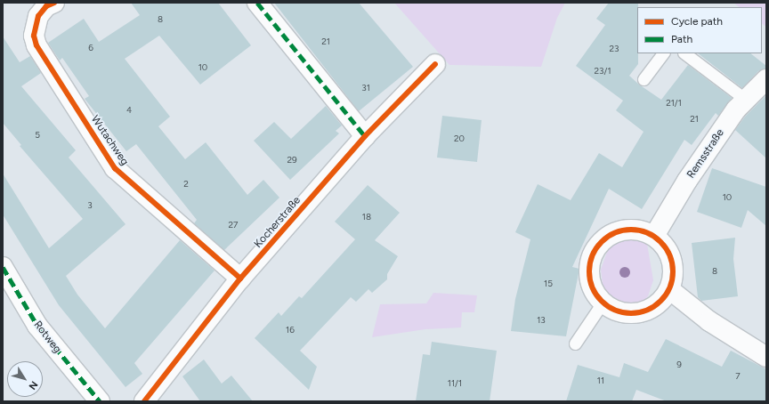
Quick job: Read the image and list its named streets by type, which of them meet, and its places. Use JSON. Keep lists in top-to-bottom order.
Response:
{
  "streets": {
    "street": [
      "Wutachweg",
      "Remsstraße",
      "Kocherstraße",
      "Rotweg"
    ]
  },
  "crossings": [
    ["Wutachweg", "Kocherstraße"]
  ],
  "house_numbers": [
    "8",
    "21",
    "6",
    "23",
    "10",
    "23/1",
    "31",
    "21/1",
    "4",
    "21",
    "5",
    "20",
    "29",
    "2",
    "10",
    "3",
    "18",
    "27",
    "8",
    "15",
    "13",
    "16",
    "9",
    "7",
    "11",
    "11/1"
  ],
  "legend": ["Cycle path", "Path"],
  "north": "bottom right"
}
